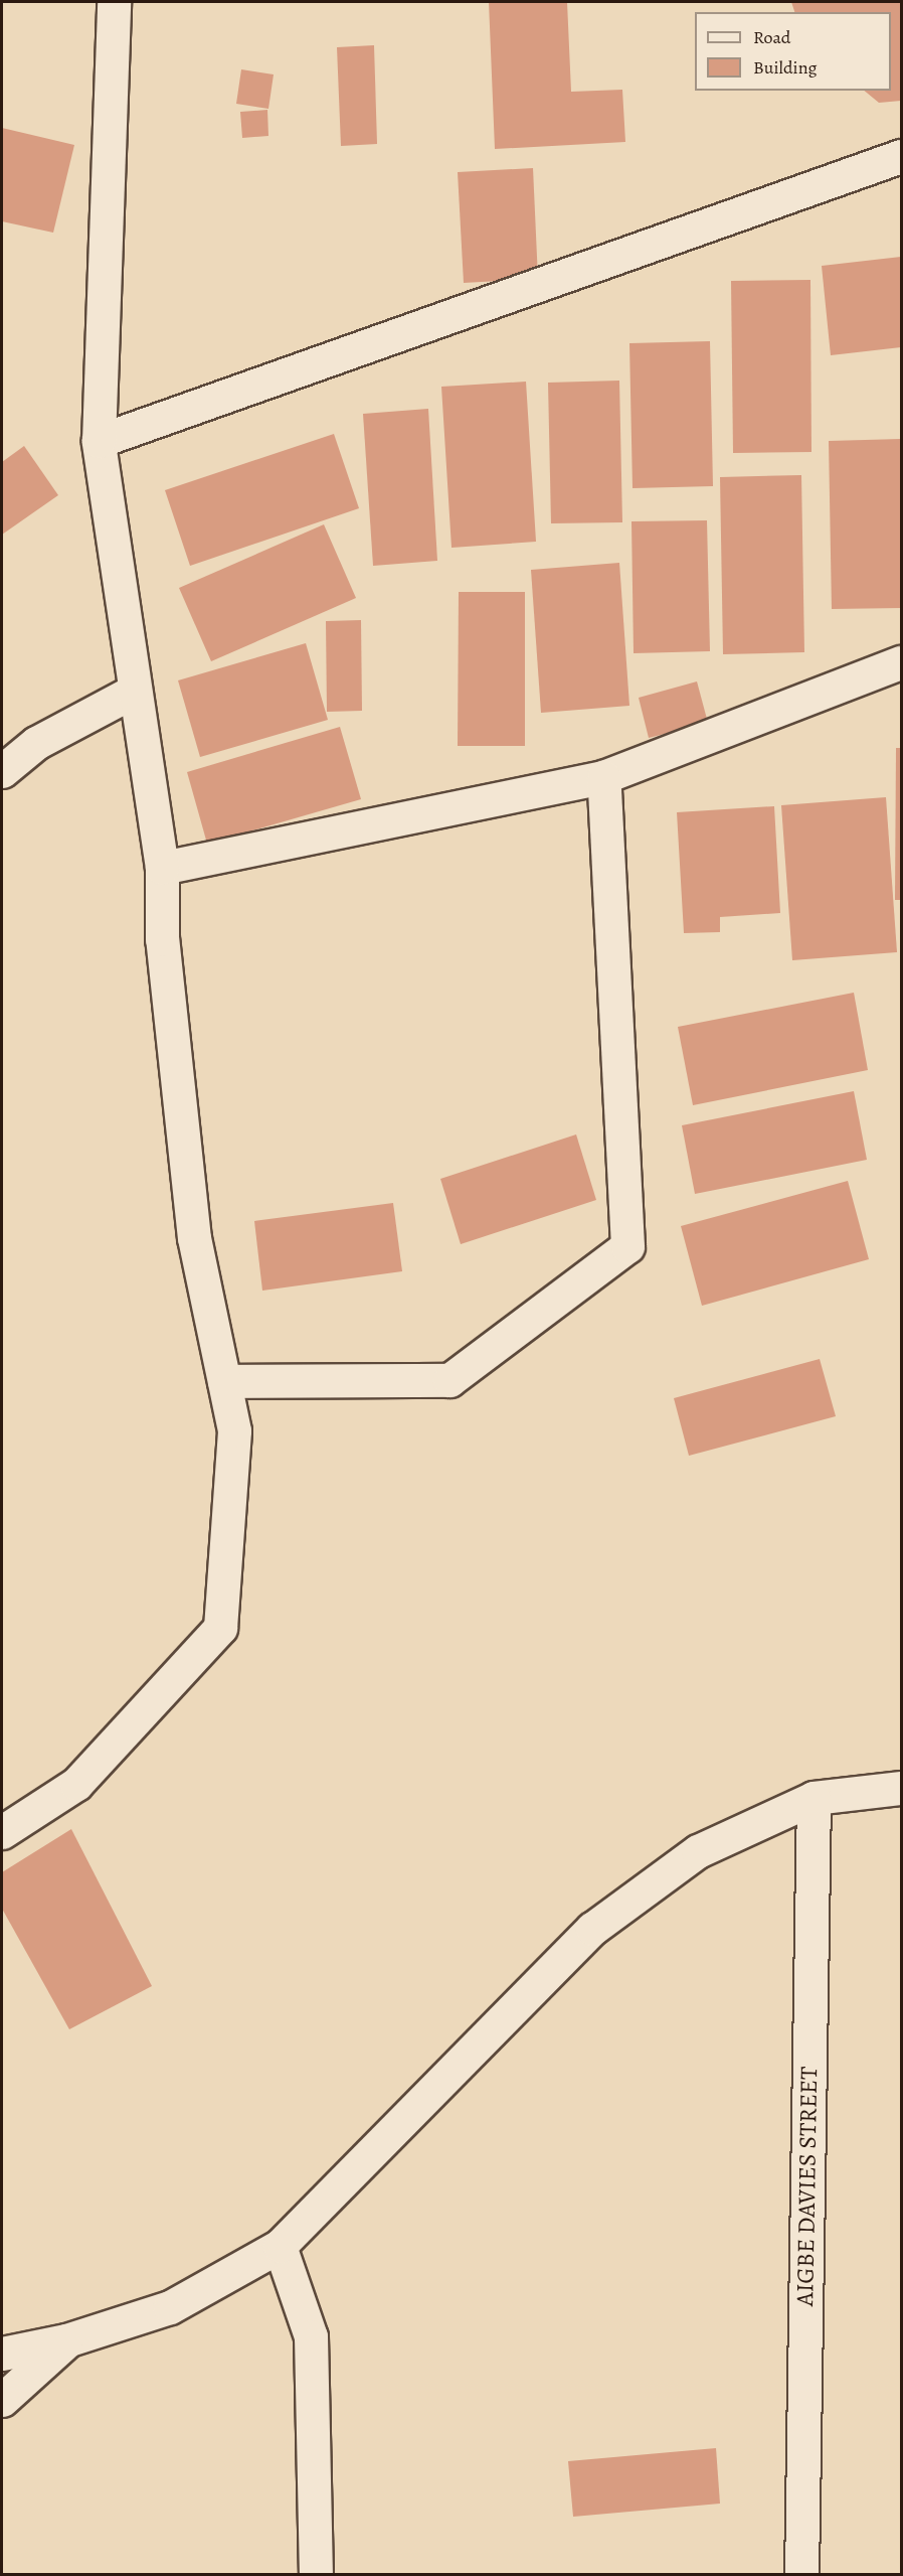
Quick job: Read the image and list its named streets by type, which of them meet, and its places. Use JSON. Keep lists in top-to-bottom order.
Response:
{
  "streets": {
    "street": ["AIGBE DAVIES STREET"]
  },
  "legend": ["Road", "Building"]
}
